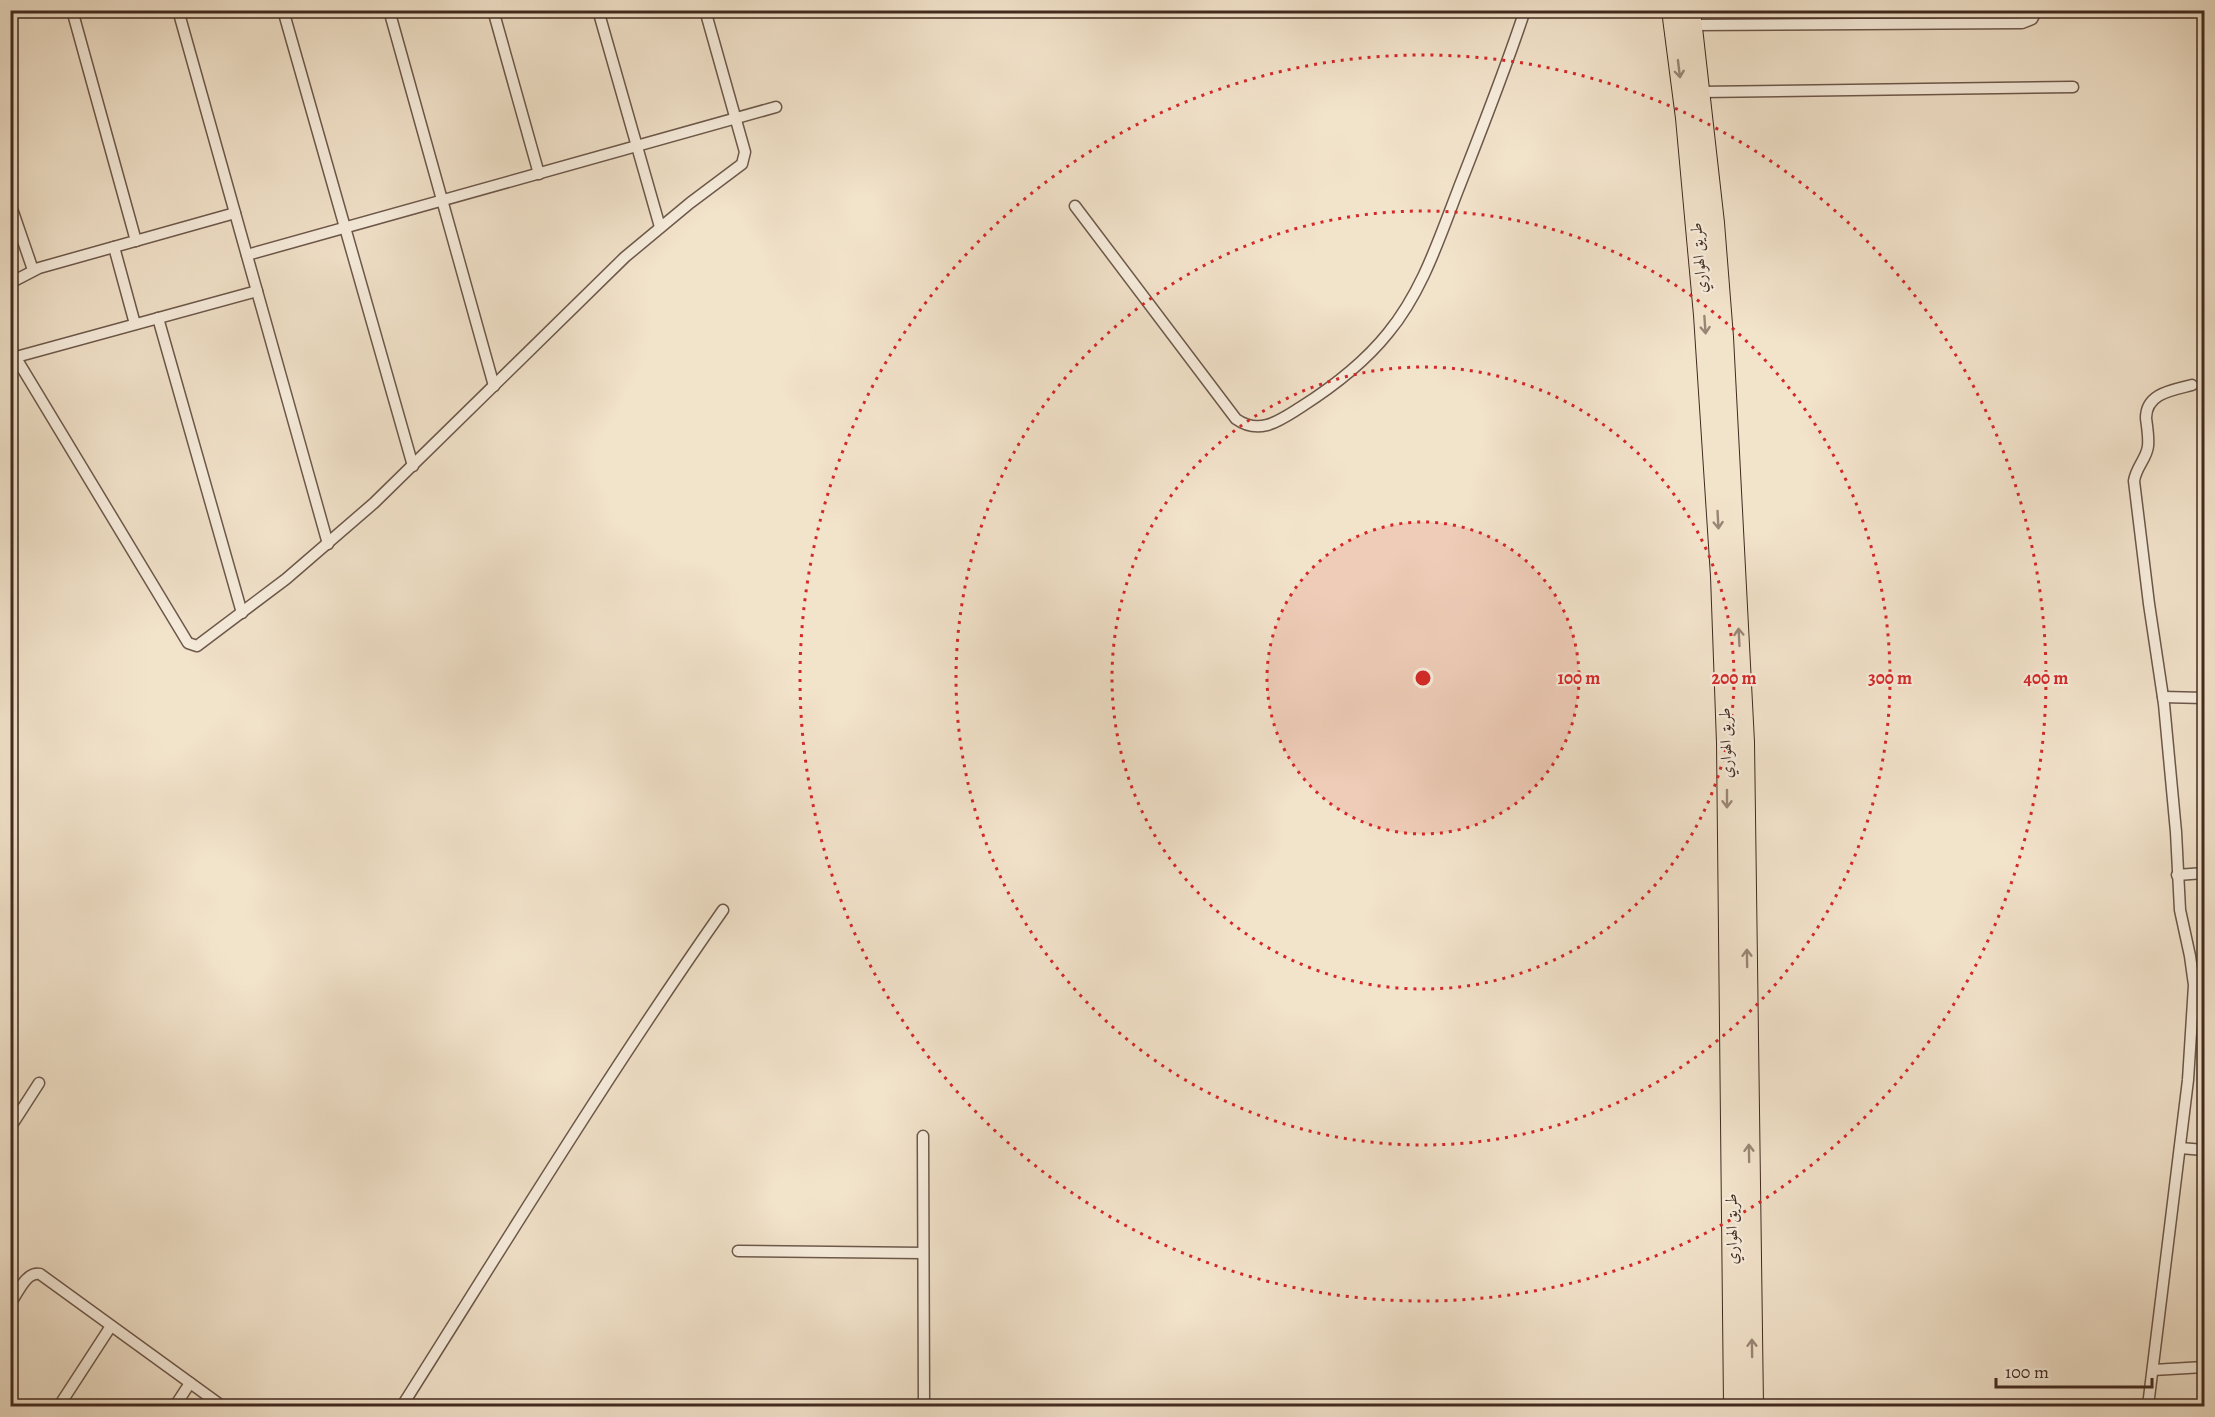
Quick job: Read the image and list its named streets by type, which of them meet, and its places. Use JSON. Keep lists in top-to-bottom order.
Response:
{
  "streets": {
    "highway": ["طريق الهواري"]
  },
  "scale_bar": "100 m",
  "rings": [
    "100 m",
    "200 m",
    "300 m",
    "400 m"
  ]
}
